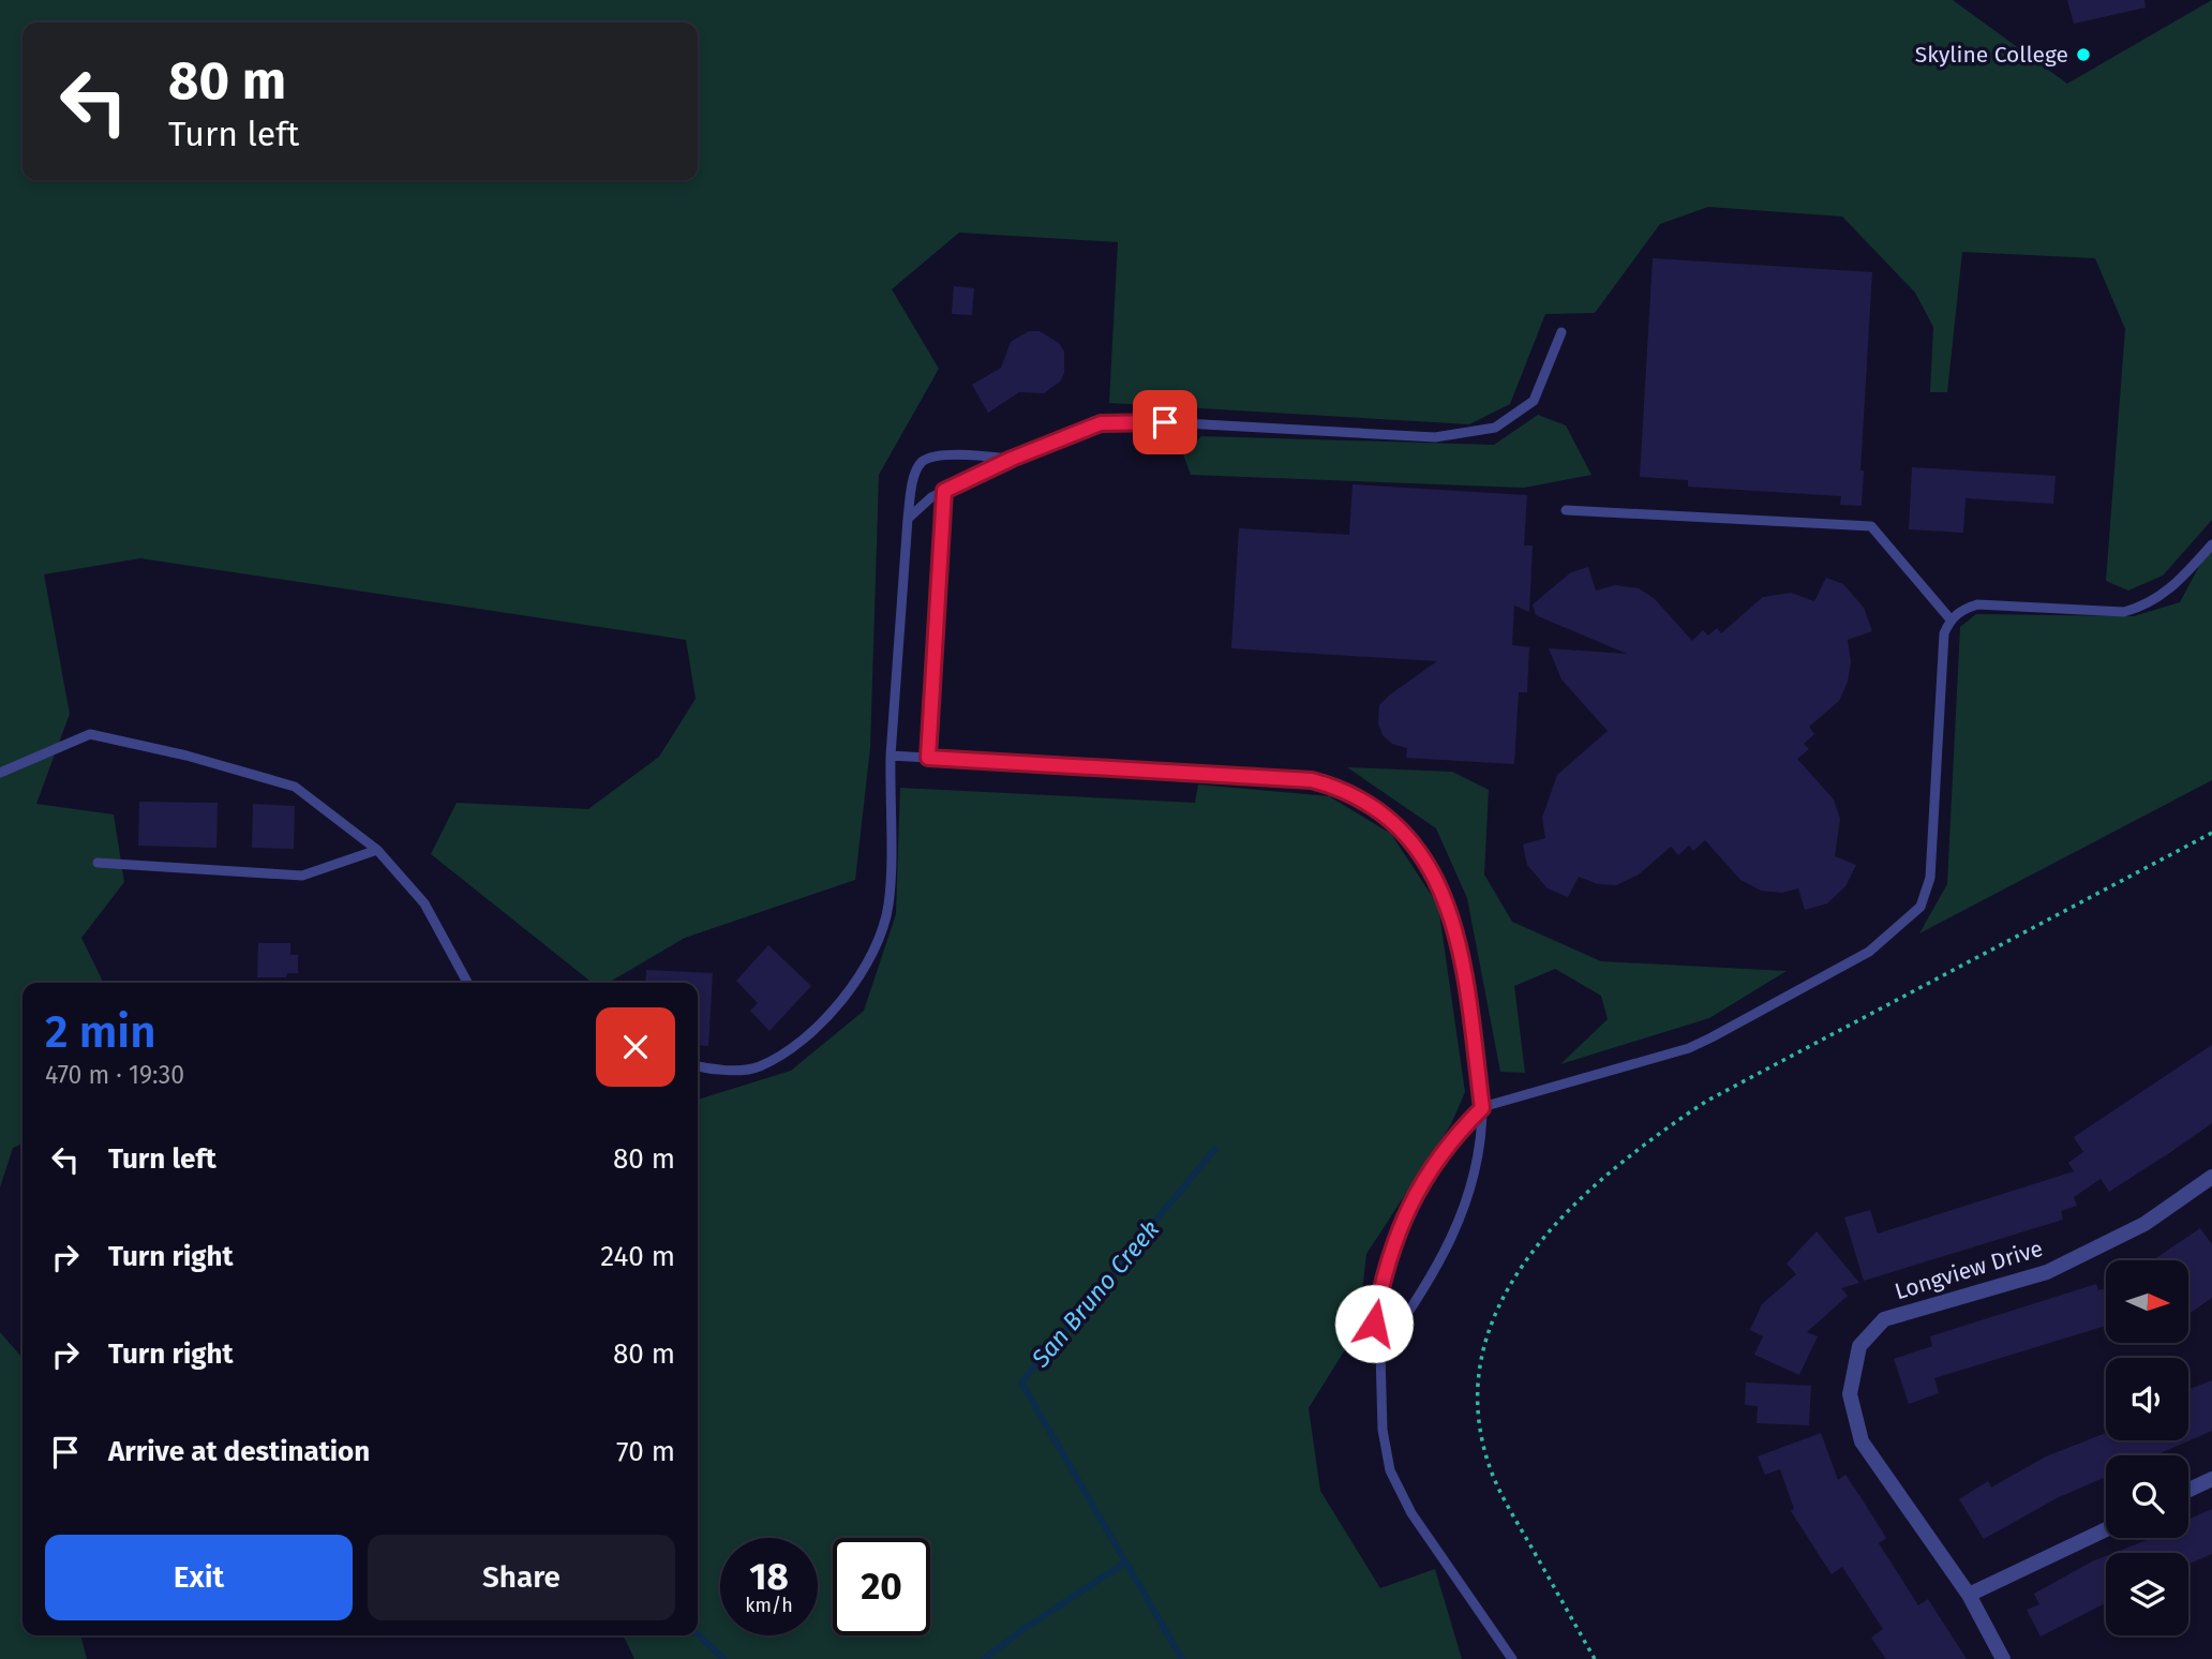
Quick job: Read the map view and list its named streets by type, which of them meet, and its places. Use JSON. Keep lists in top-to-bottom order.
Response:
{
  "streets": {
    "street": ["Longview Drive"]
  },
  "water": ["San Bruno Creek"],
  "places": ["Skyline College"],
  "north": "right",
  "page": {
    "turn": ["80 m", "Turn left"],
    "heading": ["2 min", "470 m · 19:30"],
    "list": [
      {
        "name": "Turn left",
        "value": "80 m"
      },
      {
        "name": "Turn right",
        "value": "240 m"
      },
      {
        "name": "Turn right",
        "value": "80 m"
      },
      {
        "name": "Arrive at destination",
        "value": "70 m"
      }
    ],
    "buttons": ["Exit", "Share"],
    "speed": "18 km/h",
    "limit": "20"
  }
}
